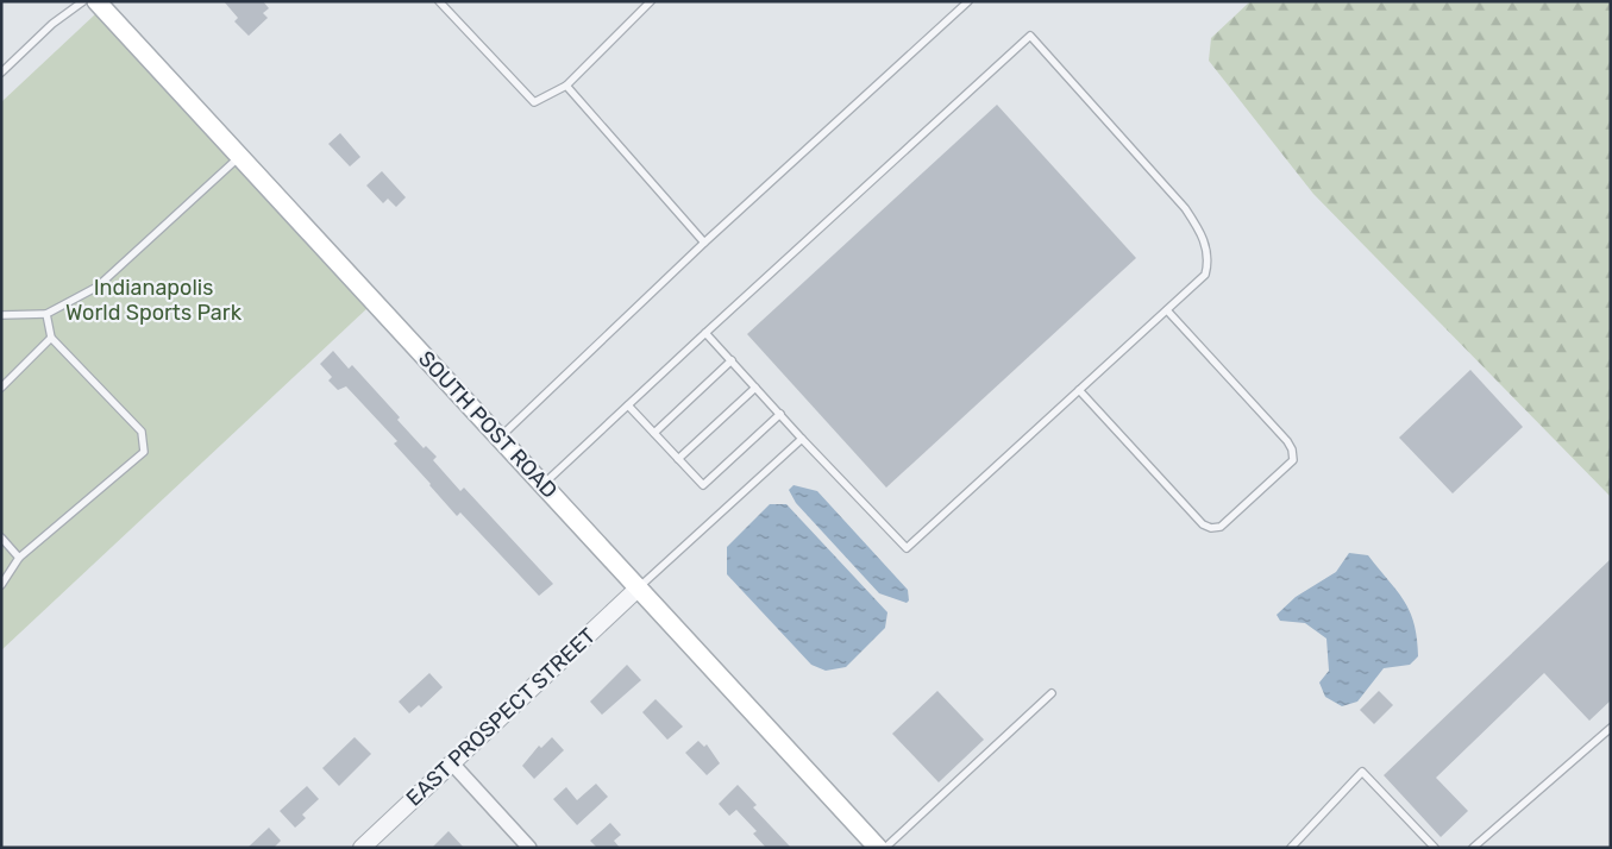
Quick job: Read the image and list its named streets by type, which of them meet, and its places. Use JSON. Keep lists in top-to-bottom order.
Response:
{
  "streets": {
    "main road": ["SOUTH POST ROAD"],
    "street": ["EAST PROSPECT STREET"]
  },
  "crossings": [
    ["SOUTH POST ROAD", "EAST PROSPECT STREET"]
  ],
  "parks": ["Indianapolis World Sports Park"]
}
